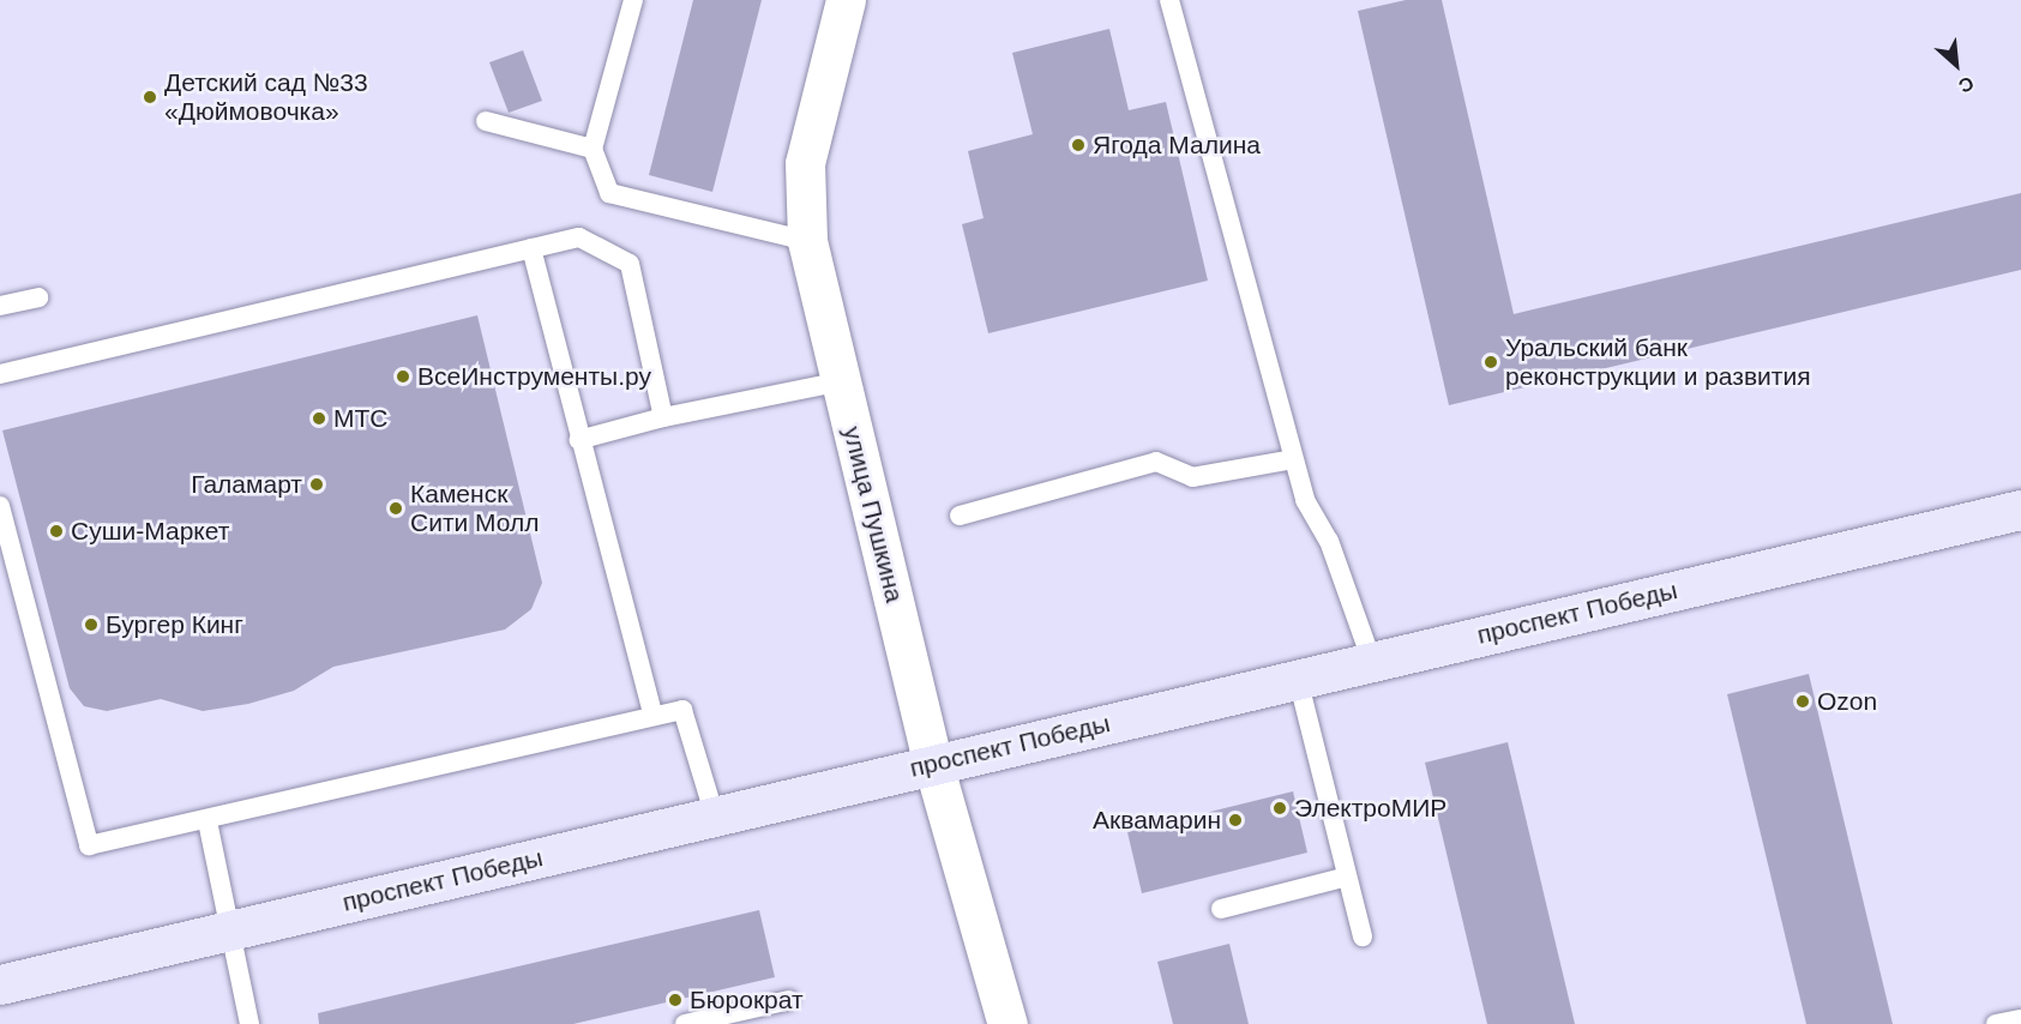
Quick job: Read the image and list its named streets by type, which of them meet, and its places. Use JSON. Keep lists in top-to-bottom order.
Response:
{
  "streets": {
    "main road": ["проспект Победы"],
    "street": ["улица Пушкина"]
  },
  "crossings": [
    ["улица Пушкина", "проспект Победы"]
  ],
  "places": [
    "Детский сад №33 «Дюймовочка»",
    "Ягода Малина",
    "Уральский банк реконструкции и развития",
    "ВсеИнструменты.ру",
    "МТС",
    "Галамарт",
    "Каменск Сити Молл",
    "Суши-Маркет",
    "Бургер Кинг",
    "Ozon",
    "ЭлектроМИР",
    "Аквамарин",
    "Бюрократ"
  ],
  "north": "bottom right"
}
